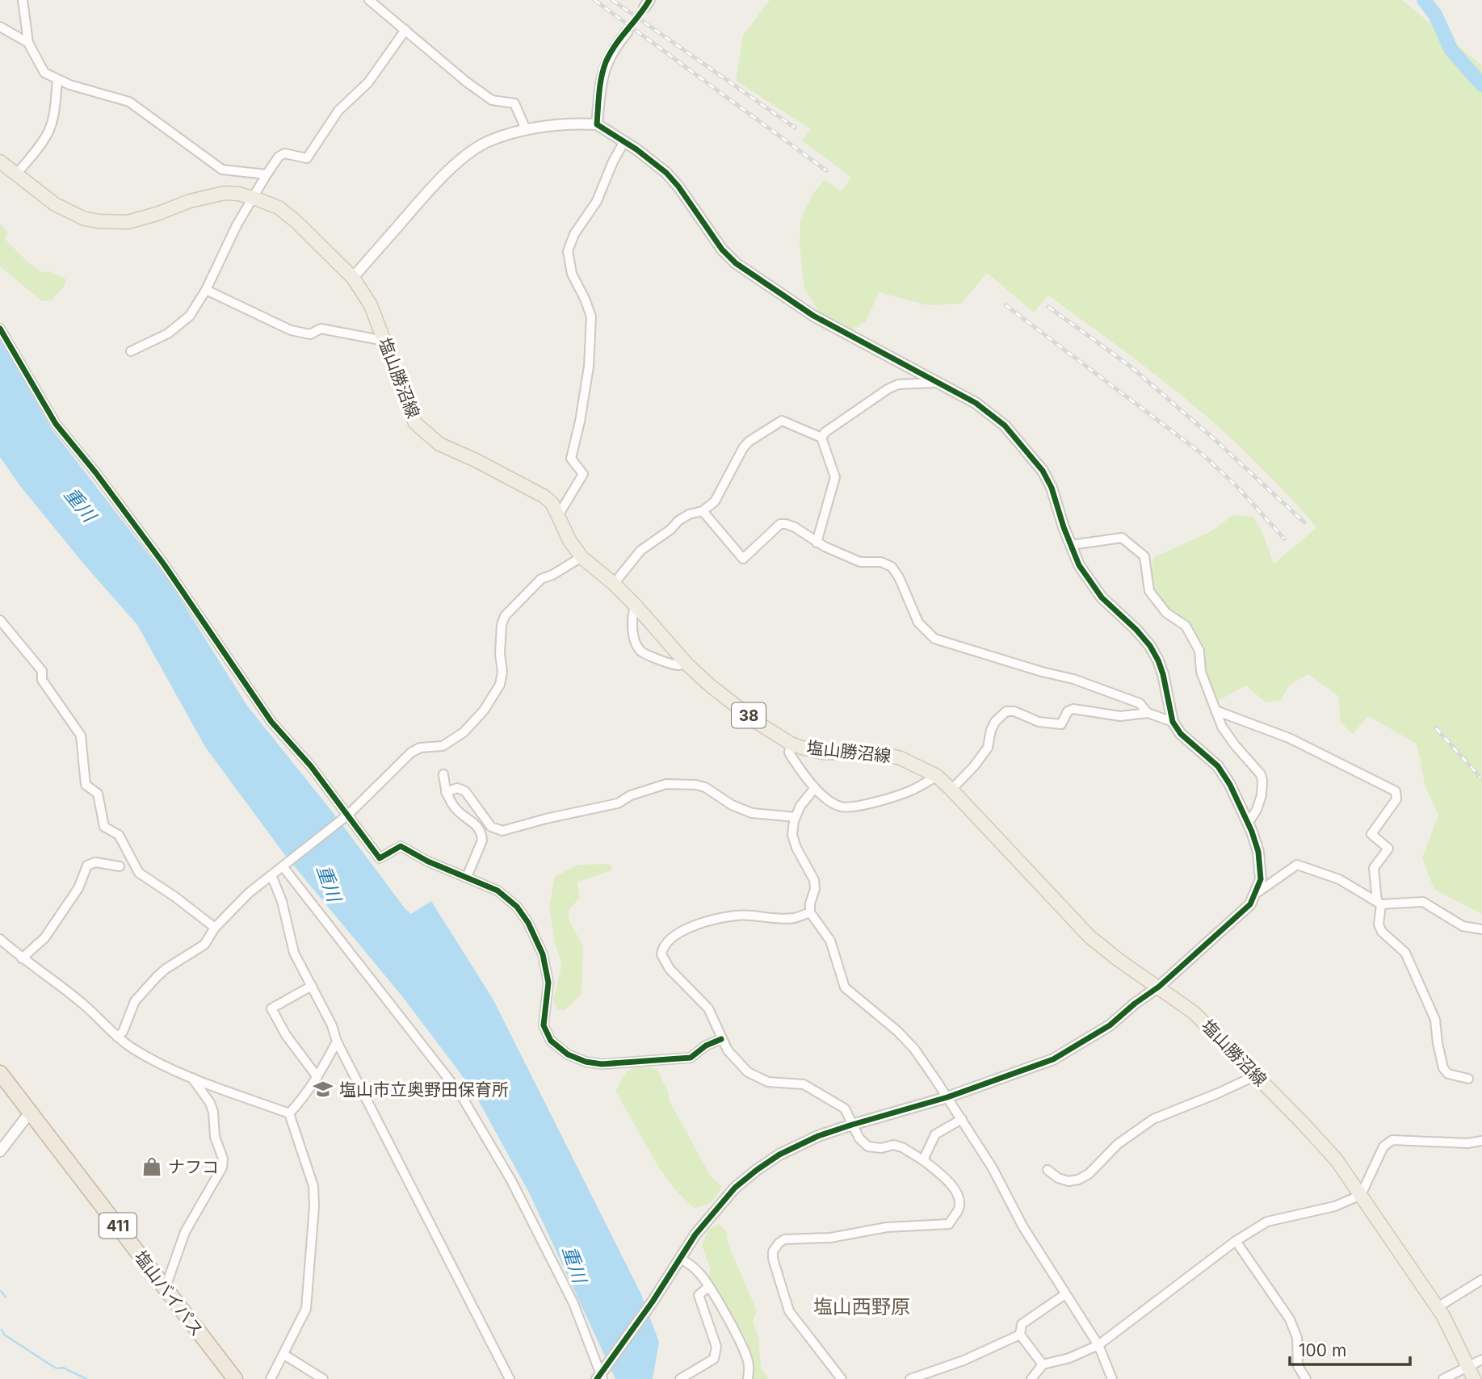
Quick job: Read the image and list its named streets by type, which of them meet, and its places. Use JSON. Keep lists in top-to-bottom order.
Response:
{
  "streets": {
    "highway": ["411", "塩山バイパス"],
    "main road": ["塩山勝沼線", "38"]
  },
  "districts": ["塩山西野原"],
  "water": ["重川"],
  "places": {
    "school or university": ["塩山市立奥野田保育所"],
    "shop": ["ナフコ"]
  },
  "scale_bar": "100 m"
}
